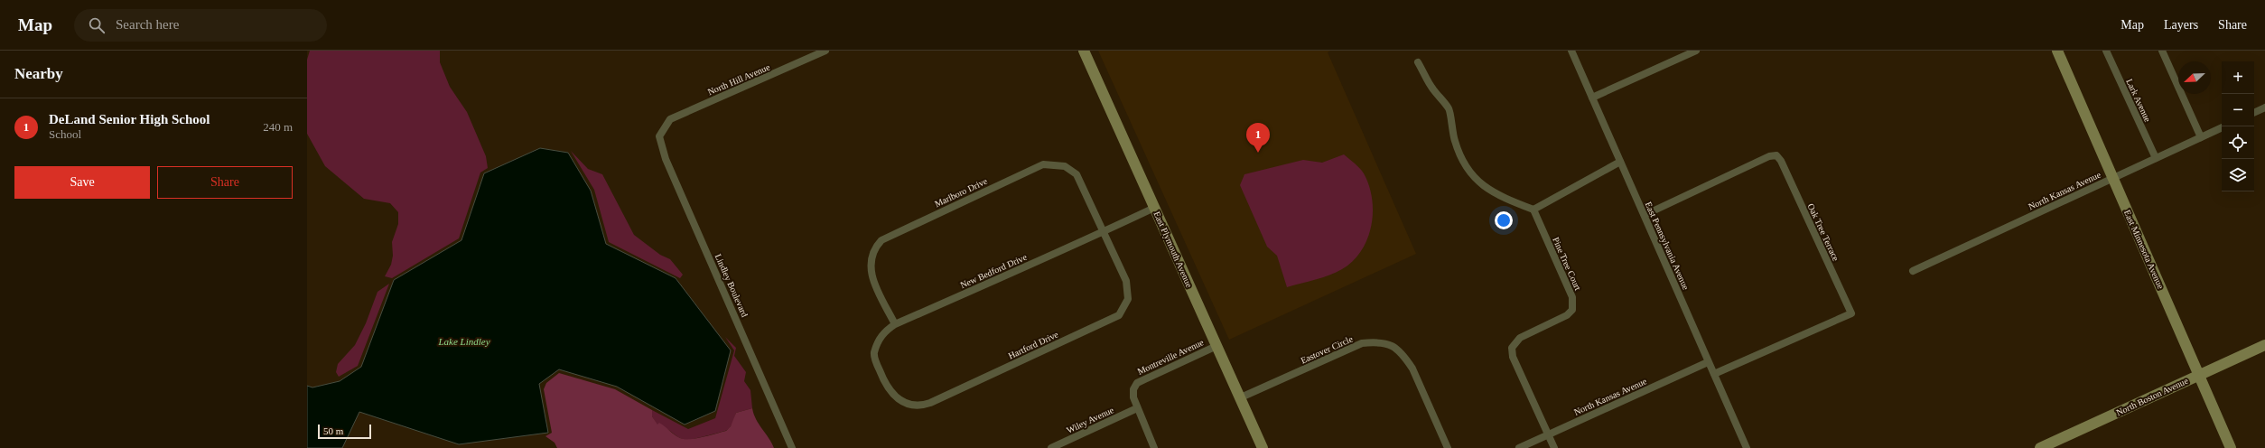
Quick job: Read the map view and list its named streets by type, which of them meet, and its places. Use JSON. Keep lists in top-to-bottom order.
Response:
{
  "streets": {
    "street": [
      "North Hill Avenue",
      "Lark Avenue",
      "North Kansas Avenue",
      "Marlboro Drive",
      "Oak Tree Terrace",
      "East Pennsylvania Avenue",
      "East Plymouth Avenue",
      "East Minnesota Avenue",
      "Pine Tree Court",
      "New Bedford Drive",
      "Lindley Boulevard",
      "Hartford Drive",
      "Eastover Circle",
      "Montreville Avenue",
      "North Boston Avenue",
      "Wiley Avenue"
    ]
  },
  "crossings": [
    ["North Hill Avenue", "Lindley Boulevard"],
    ["Lark Avenue", "North Kansas Avenue"],
    ["North Kansas Avenue", "East Pennsylvania Avenue"],
    ["North Kansas Avenue", "East Minnesota Avenue"],
    ["North Kansas Avenue", "Pine Tree Court"],
    ["Marlboro Drive", "New Bedford Drive"],
    ["Marlboro Drive", "Hartford Drive"],
    ["Oak Tree Terrace", "East Pennsylvania Avenue"],
    ["East Plymouth Avenue", "New Bedford Drive"],
    ["East Plymouth Avenue", "Eastover Circle"],
    ["East Plymouth Avenue", "Montreville Avenue"],
    ["East Minnesota Avenue", "North Boston Avenue"],
    ["New Bedford Drive", "Hartford Drive"],
    ["Montreville Avenue", "Wiley Avenue"]
  ],
  "water": ["Lake Lindley"],
  "scale_bar": "50 m",
  "north": "bottom left",
  "page": {
    "header": "Map",
    "search": "Search here",
    "nav": ["Map", "Layers", "Share"],
    "heading": "Nearby",
    "map_buttons": ["+", "−"],
    "list": [
      {
        "mark": "1",
        "name": "DeLand Senior High School",
        "note": "School",
        "value": "240 m"
      }
    ],
    "pins": "1",
    "buttons": ["Save", "Share"],
    "scale": "50 m"
  }
}
